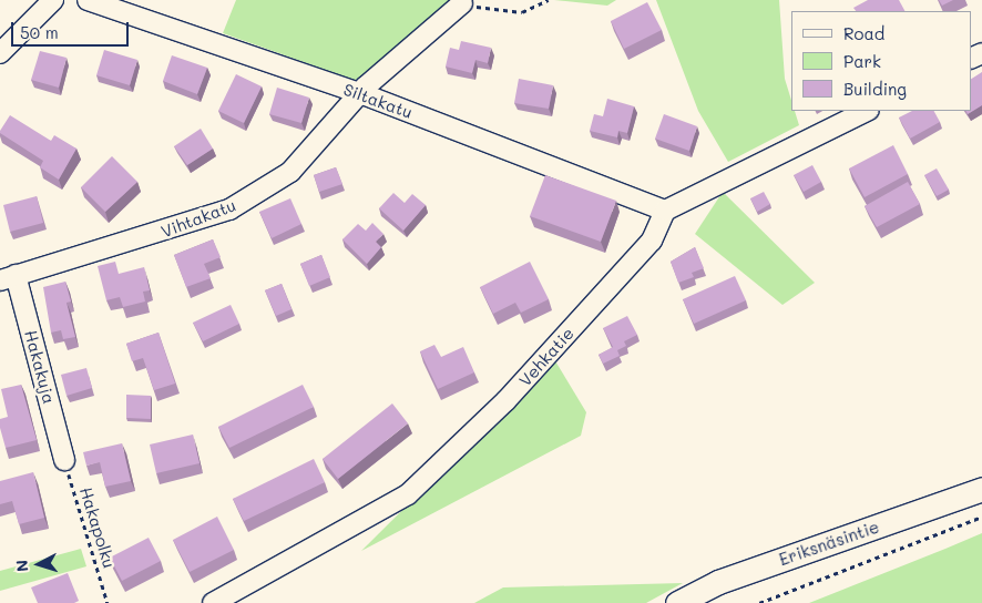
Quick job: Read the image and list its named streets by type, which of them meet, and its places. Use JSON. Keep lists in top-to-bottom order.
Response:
{
  "streets": {
    "street": [
      "Siltakatu",
      "Vihtakatu",
      "Vehkatie",
      "Hakakuja",
      "Eriksnäsintie"
    ],
    "path": ["Hakapolku"]
  },
  "crossings": [
    ["Siltakatu", "Vihtakatu"],
    ["Siltakatu", "Vehkatie"],
    ["Vihtakatu", "Hakakuja"],
    ["Hakakuja", "Hakapolku"]
  ],
  "legend": ["Road", "Park", "Building"],
  "scale_bar": "50 m",
  "north": "left"
}
